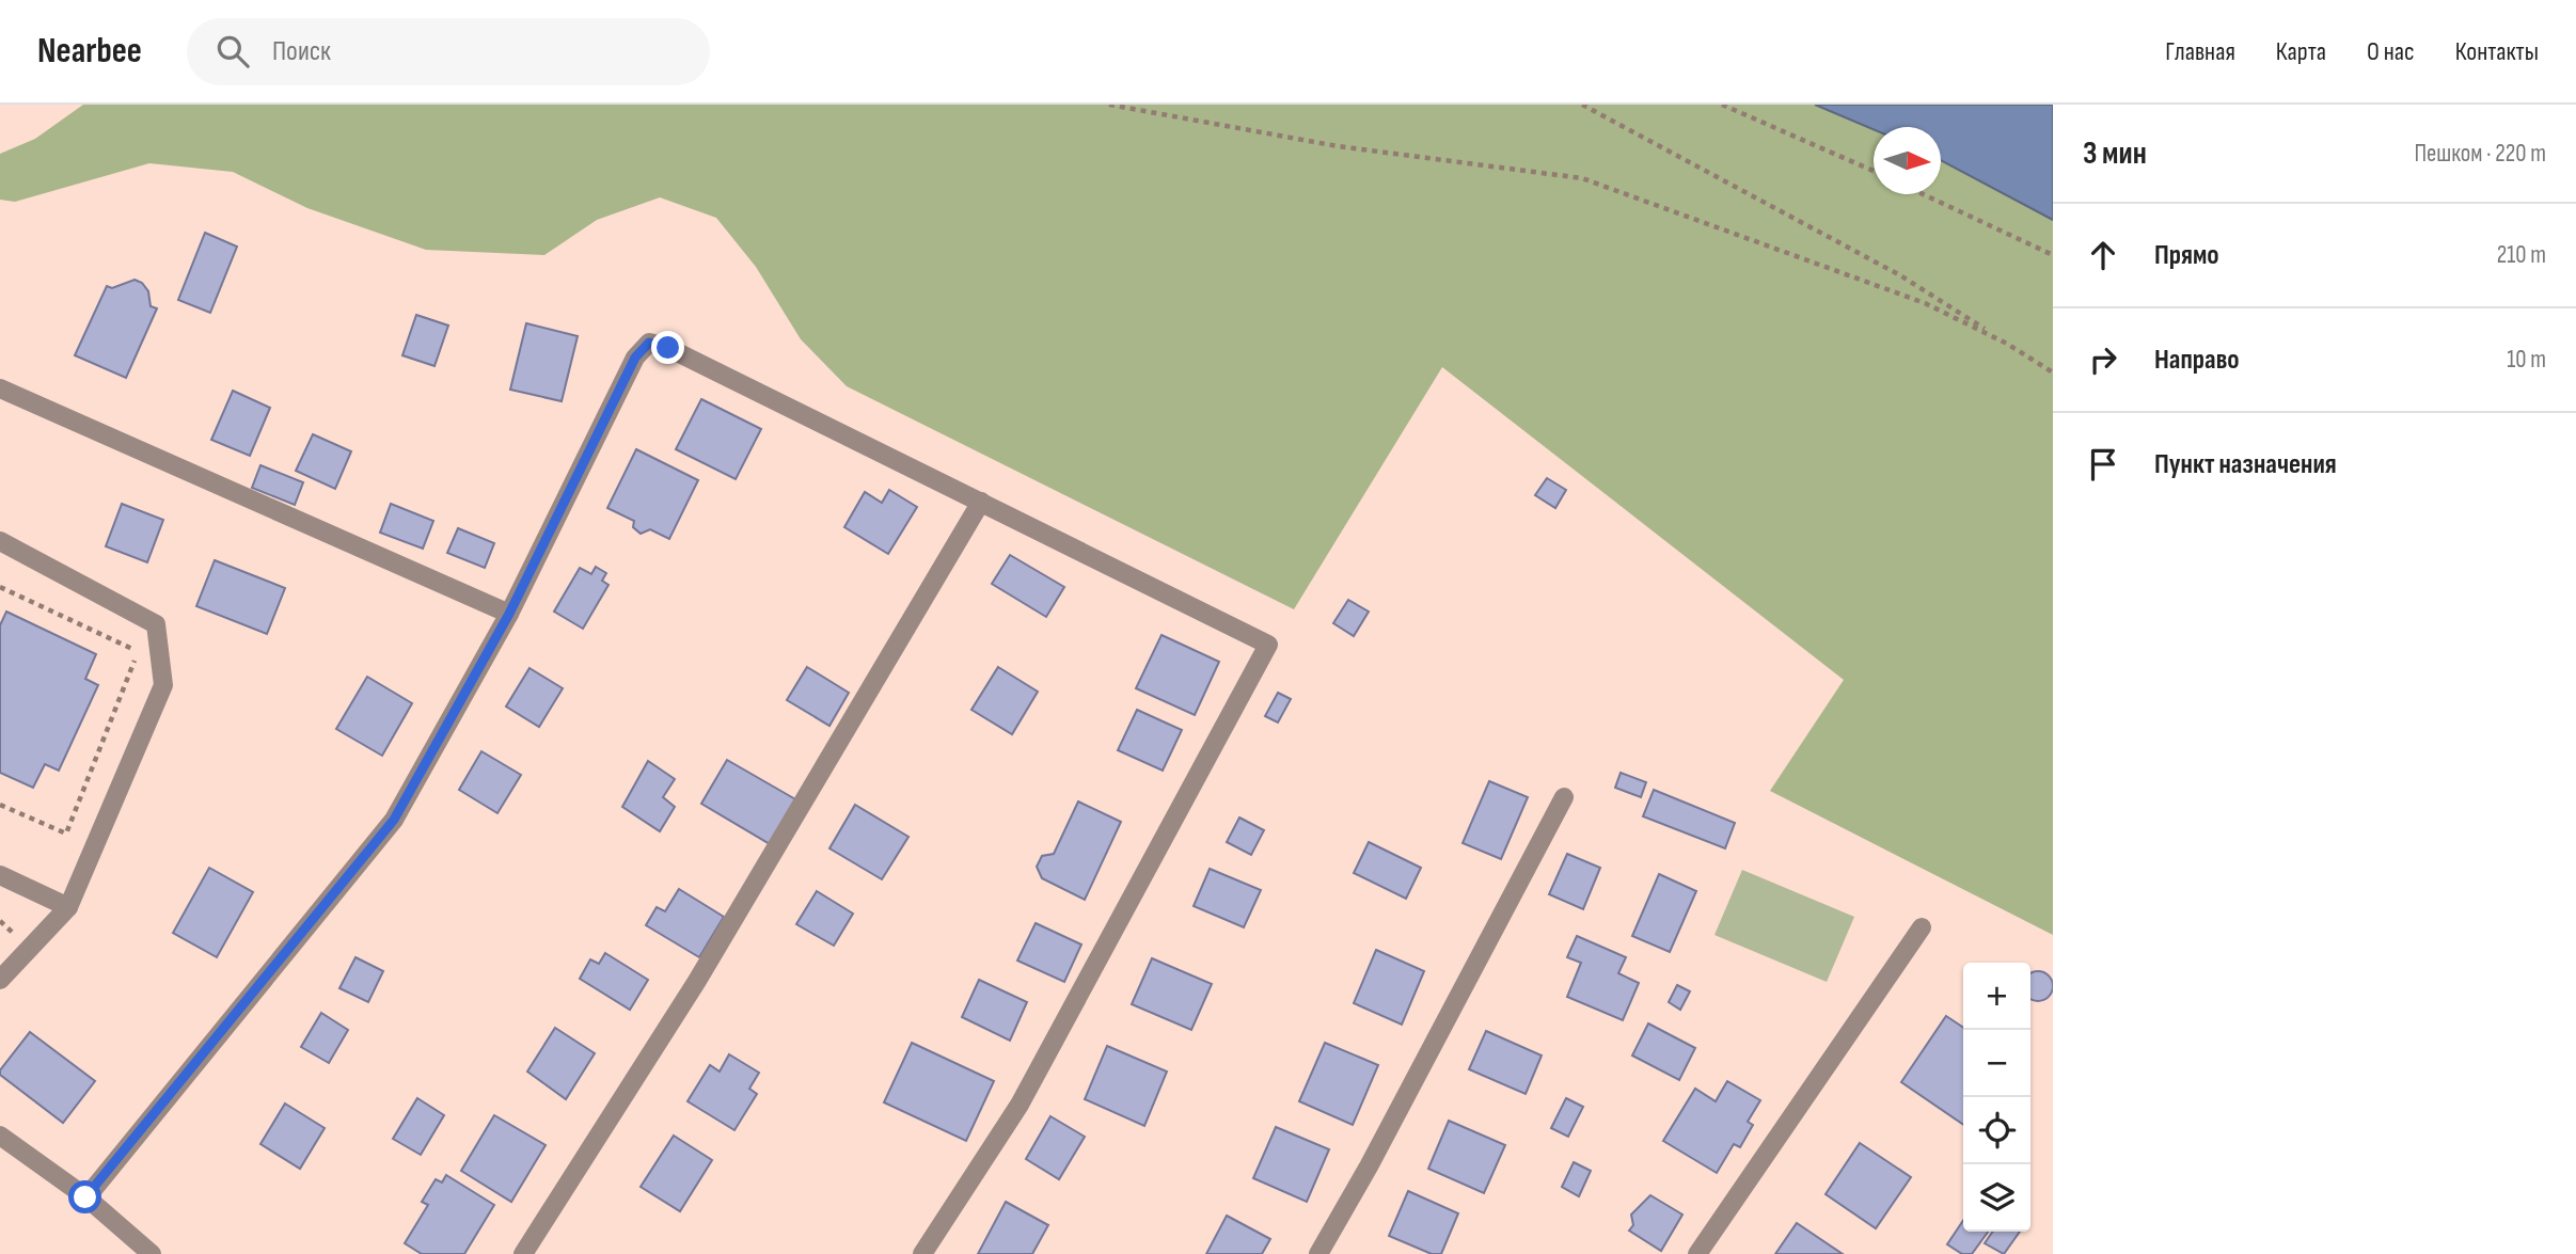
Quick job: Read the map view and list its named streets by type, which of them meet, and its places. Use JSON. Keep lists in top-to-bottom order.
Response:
{
  "north": "right",
  "page": {
    "header": "Nearbee",
    "search": "Поиск",
    "nav": [
      "Главная",
      "Карта",
      "О нас",
      "Контакты"
    ],
    "heading": ["3 мин", "Пешком · 220 m"],
    "list": [
      ["Прямо", "210 m"],
      ["Направо", "10 m"],
      "Пункт назначения"
    ],
    "map_buttons": ["+", "−"]
  }
}
